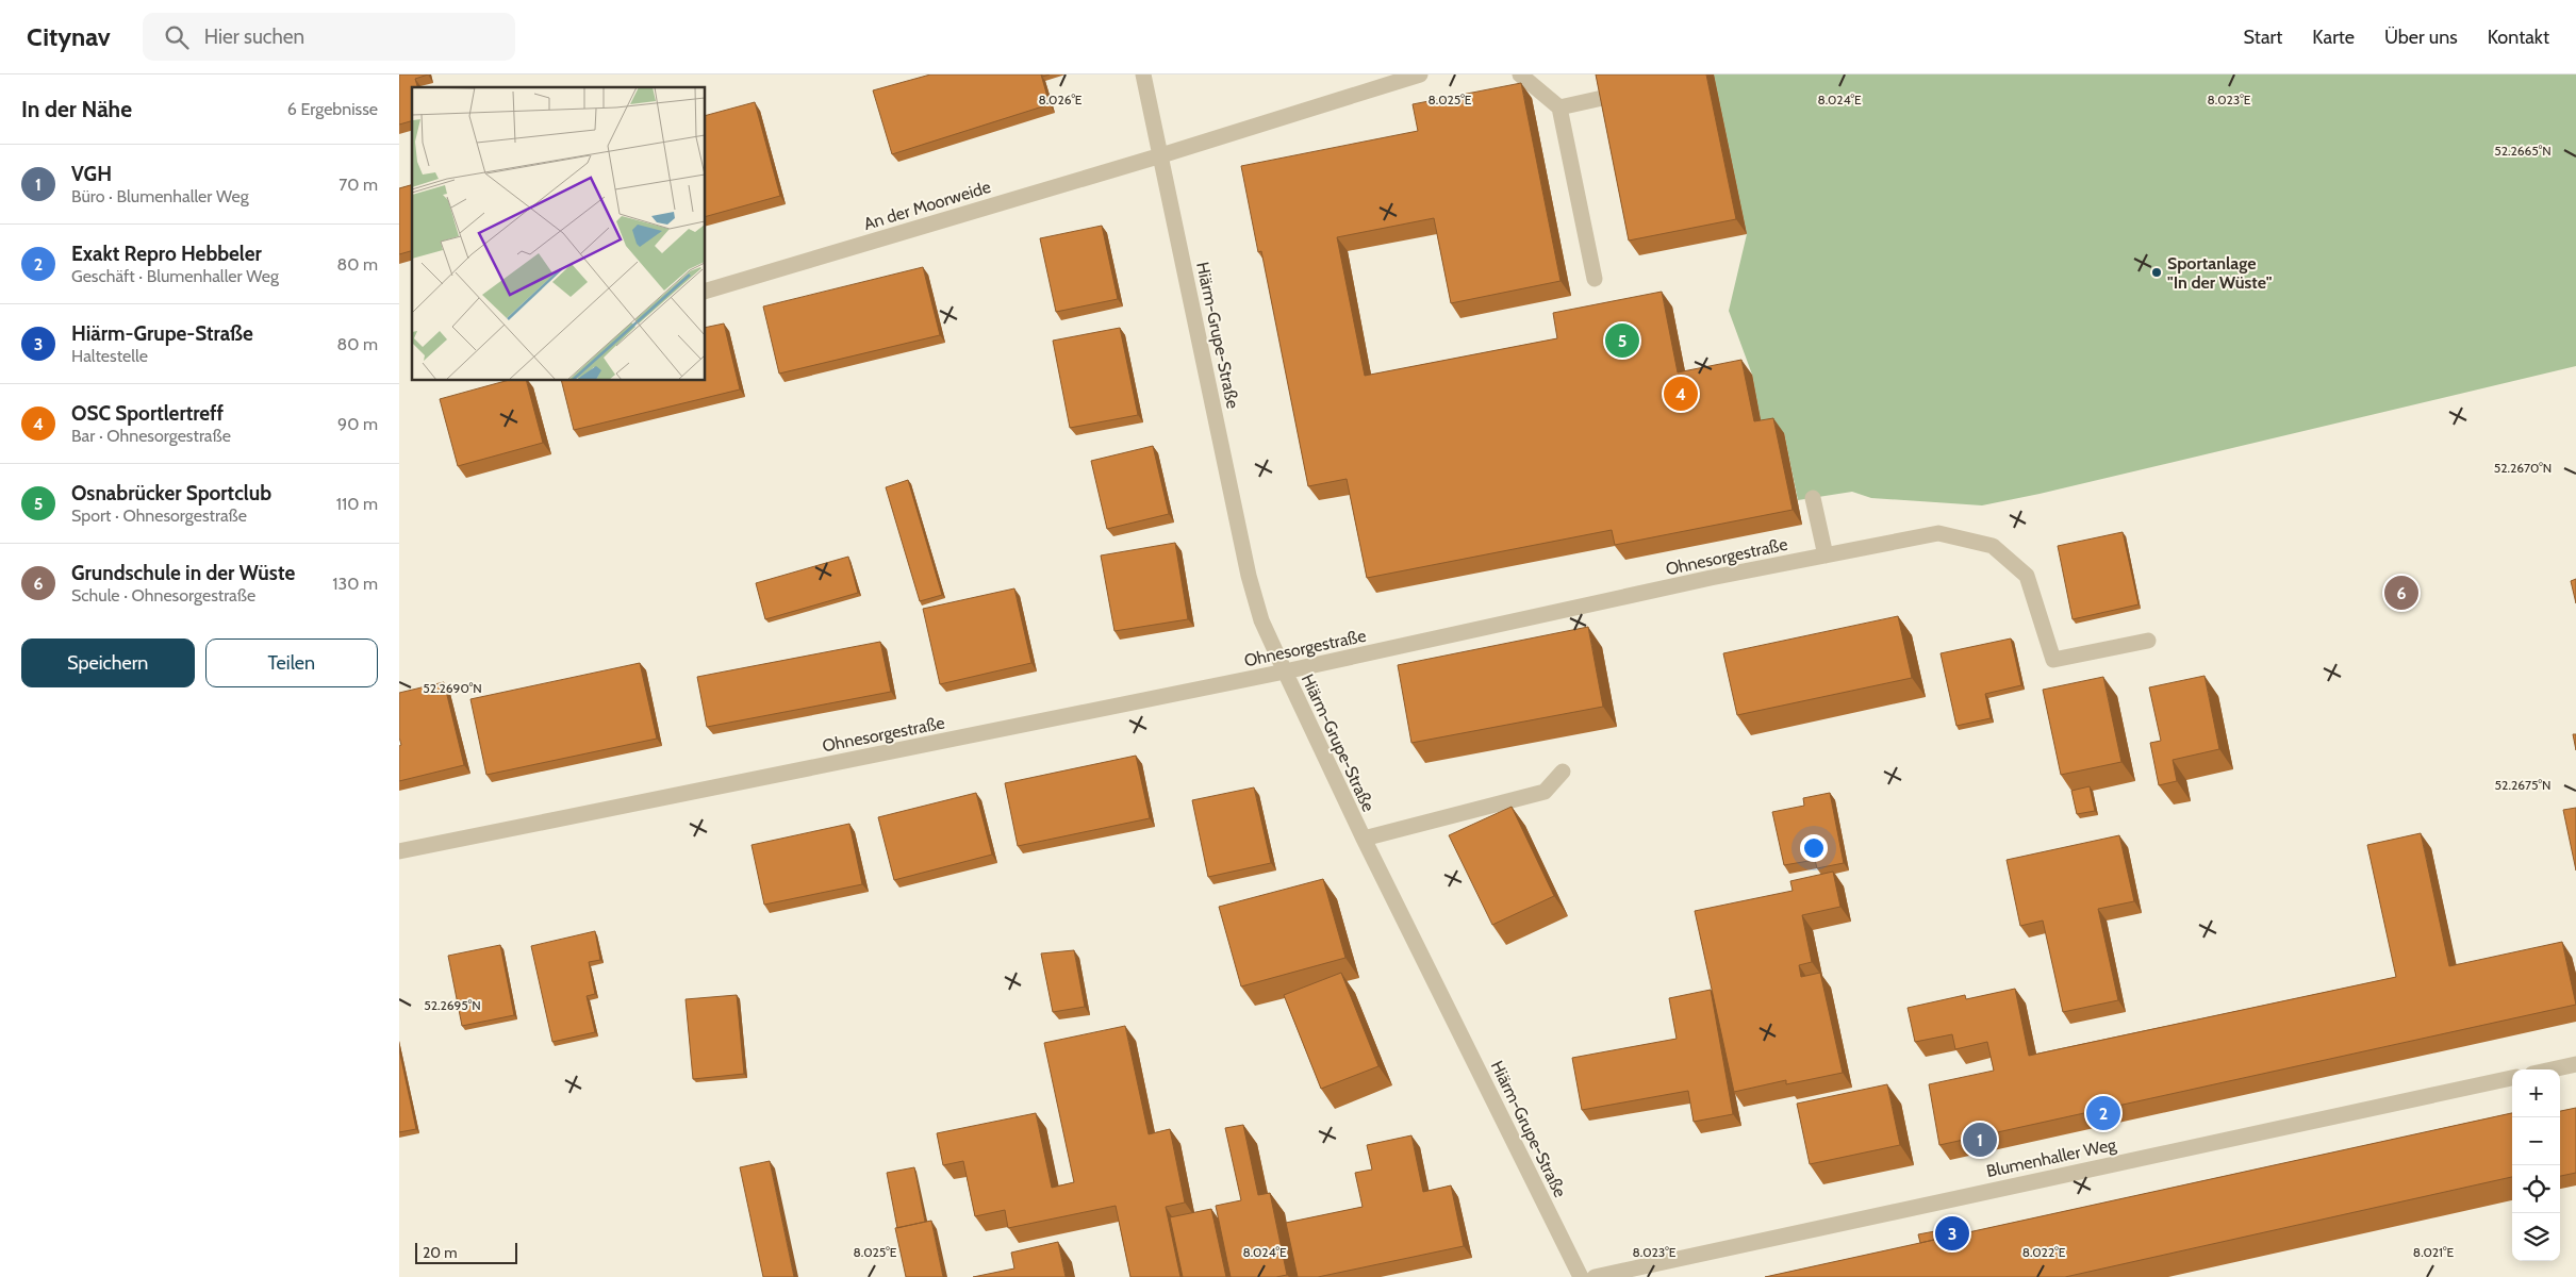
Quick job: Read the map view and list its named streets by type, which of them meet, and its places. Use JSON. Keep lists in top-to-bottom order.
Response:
{
  "streets": {
    "street": [
      "An der Moorweide",
      "Hiärm-Grupe-Straße",
      "Ohnesorgestraße",
      "Blumenhaller Weg"
    ]
  },
  "crossings": [
    ["An der Moorweide", "Hiärm-Grupe-Straße"],
    ["Hiärm-Grupe-Straße", "Ohnesorgestraße"]
  ],
  "places": ["Sportanlage \"In der Wüste\""],
  "scale_bar": "20 m",
  "page": {
    "header": "Citynav",
    "search": "Hier suchen",
    "nav": [
      "Start",
      "Karte",
      "Über uns",
      "Kontakt"
    ],
    "heading": ["In der Nähe", "6 Ergebnisse"],
    "list": [
      {
        "mark": "1",
        "name": "VGH",
        "note": "Büro · Blumenhaller Weg",
        "value": "70 m"
      },
      {
        "mark": "2",
        "name": "Exakt Repro Hebbeler",
        "note": "Geschäft · Blumenhaller Weg",
        "value": "80 m"
      },
      {
        "mark": "3",
        "name": "Hiärm-Grupe-Straße",
        "note": "Haltestelle",
        "value": "80 m"
      },
      {
        "mark": "4",
        "name": "OSC Sportlertreff",
        "note": "Bar · Ohnesorgestraße",
        "value": "90 m"
      },
      {
        "mark": "5",
        "name": "Osnabrücker Sportclub",
        "note": "Sport · Ohnesorgestraße",
        "value": "110 m"
      },
      {
        "mark": "6",
        "name": "Grundschule in der Wüste",
        "note": "Schule · Ohnesorgestraße",
        "value": "130 m"
      }
    ],
    "pins": [
      "5",
      "4",
      "6",
      "2",
      "1",
      "3"
    ],
    "buttons": ["Speichern", "Teilen"],
    "map_buttons": ["+", "−"],
    "scale": "20 m"
  },
  "coordinates": [
    "8.026°E",
    "8.025°E",
    "8.024°E",
    "8.023°E",
    "52.2665°N",
    "52.2670°N",
    "52.2690°N",
    "52.2675°N",
    "52.2695°N",
    "8.022°E",
    "8.021°E"
  ]
}
